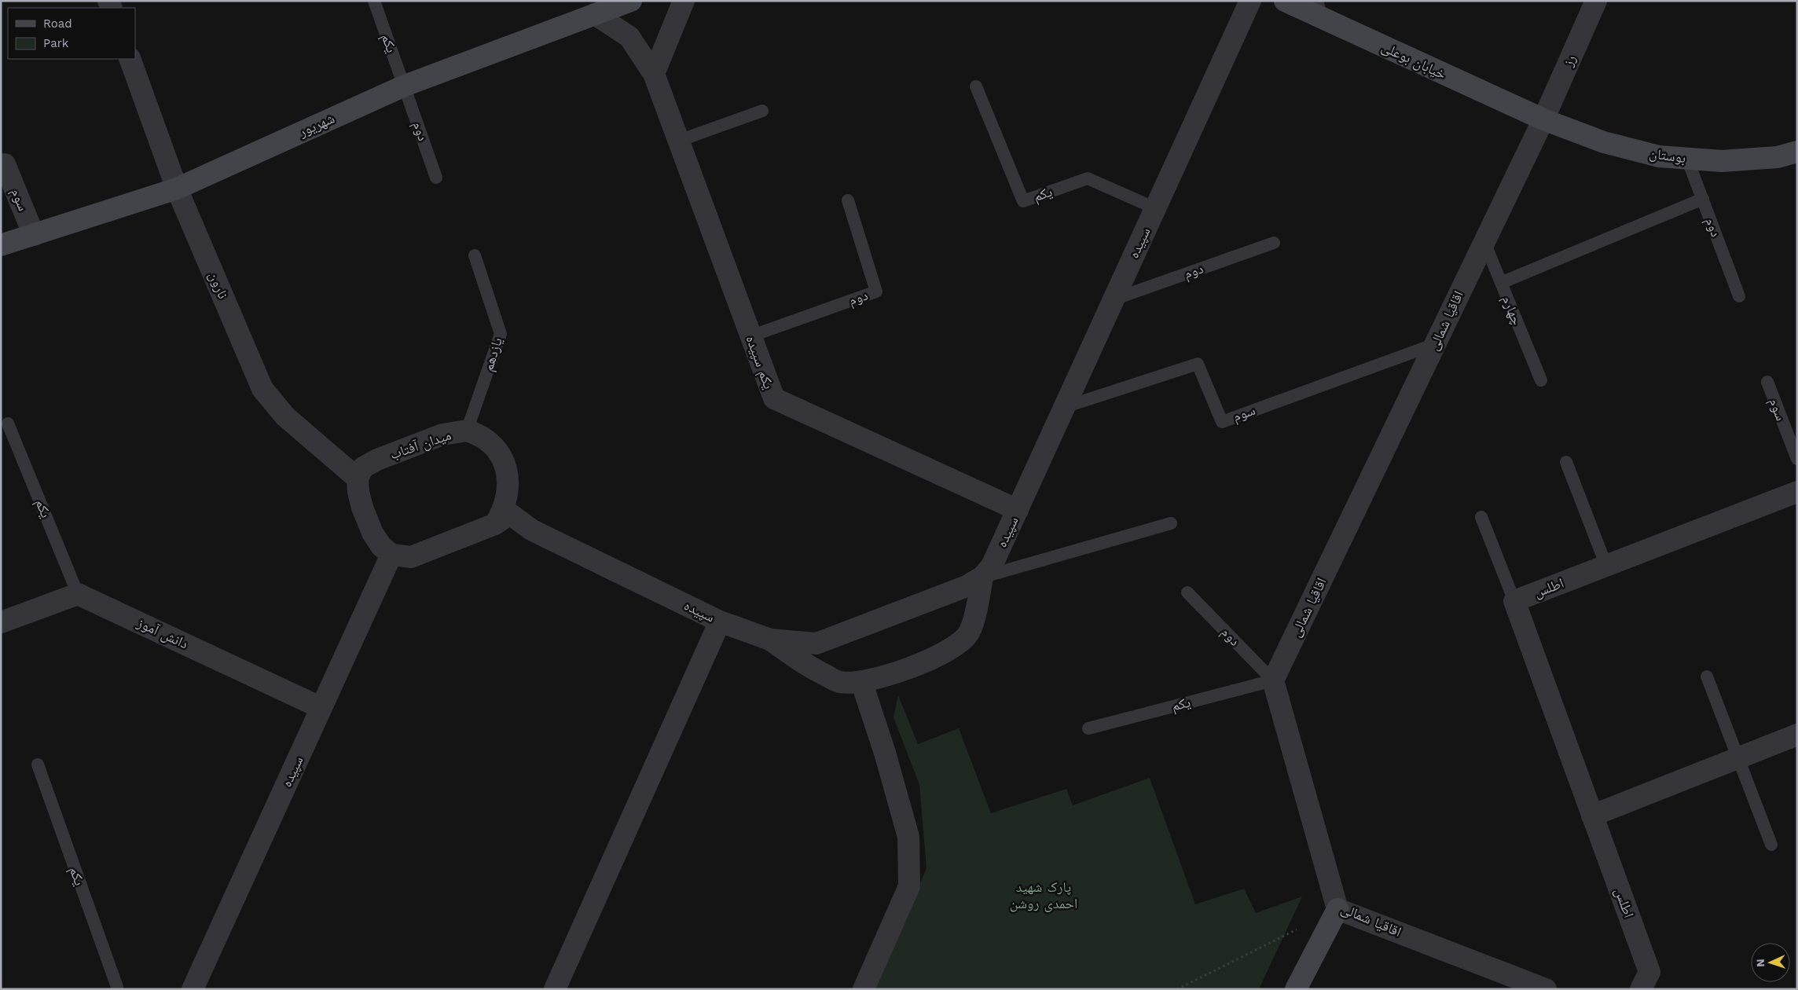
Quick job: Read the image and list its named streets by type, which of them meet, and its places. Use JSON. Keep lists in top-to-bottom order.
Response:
{
  "streets": {
    "street": [
      "خیابان بوعلی",
      "رز",
      "شهریور",
      "بوستان",
      "سوم",
      "سپیده",
      "نارون",
      "اقاقیا شمالی",
      "یکم سپیده",
      "میدان آفتاب",
      "اطلس",
      "دانش آموز"
    ],
    "lane": [
      "یکم",
      "دوم",
      "چهارم",
      "یازدهم"
    ]
  },
  "crossings": [
    ["یکم", "شهریور"],
    ["یکم", "دوم"],
    ["یکم", "سپیده"],
    ["یکم", "اقاقیا شمالی"],
    ["یکم", "دانش آموز"],
    ["خیابان بوعلی", "رز"],
    ["خیابان بوعلی", "بوستان"],
    ["خیابان بوعلی", "اقاقیا شمالی"],
    ["رز", "بوستان"],
    ["رز", "اقاقیا شمالی"],
    ["شهریور", "دوم"],
    ["شهریور", "سوم"],
    ["شهریور", "نارون"],
    ["شهریور", "یکم سپیده"],
    ["دوم", "بوستان"],
    ["دوم", "سپیده"],
    ["دوم", "اقاقیا شمالی"],
    ["دوم", "یکم سپیده"],
    ["بوستان", "اقاقیا شمالی"],
    ["سوم", "سپیده"],
    ["سوم", "اقاقیا شمالی"],
    ["سپیده", "نارون"],
    ["سپیده", "یازدهم"],
    ["سپیده", "یکم سپیده"],
    ["سپیده", "میدان آفتاب"],
    ["سپیده", "دانش آموز"],
    ["نارون", "یازدهم"],
    ["نارون", "میدان آفتاب"],
    ["چهارم", "اقاقیا شمالی"],
    ["یازدهم", "میدان آفتاب"]
  ],
  "parks": ["پارک شهید احمدی روشن"],
  "legend": ["Road", "Park"],
  "north": "left"
}
